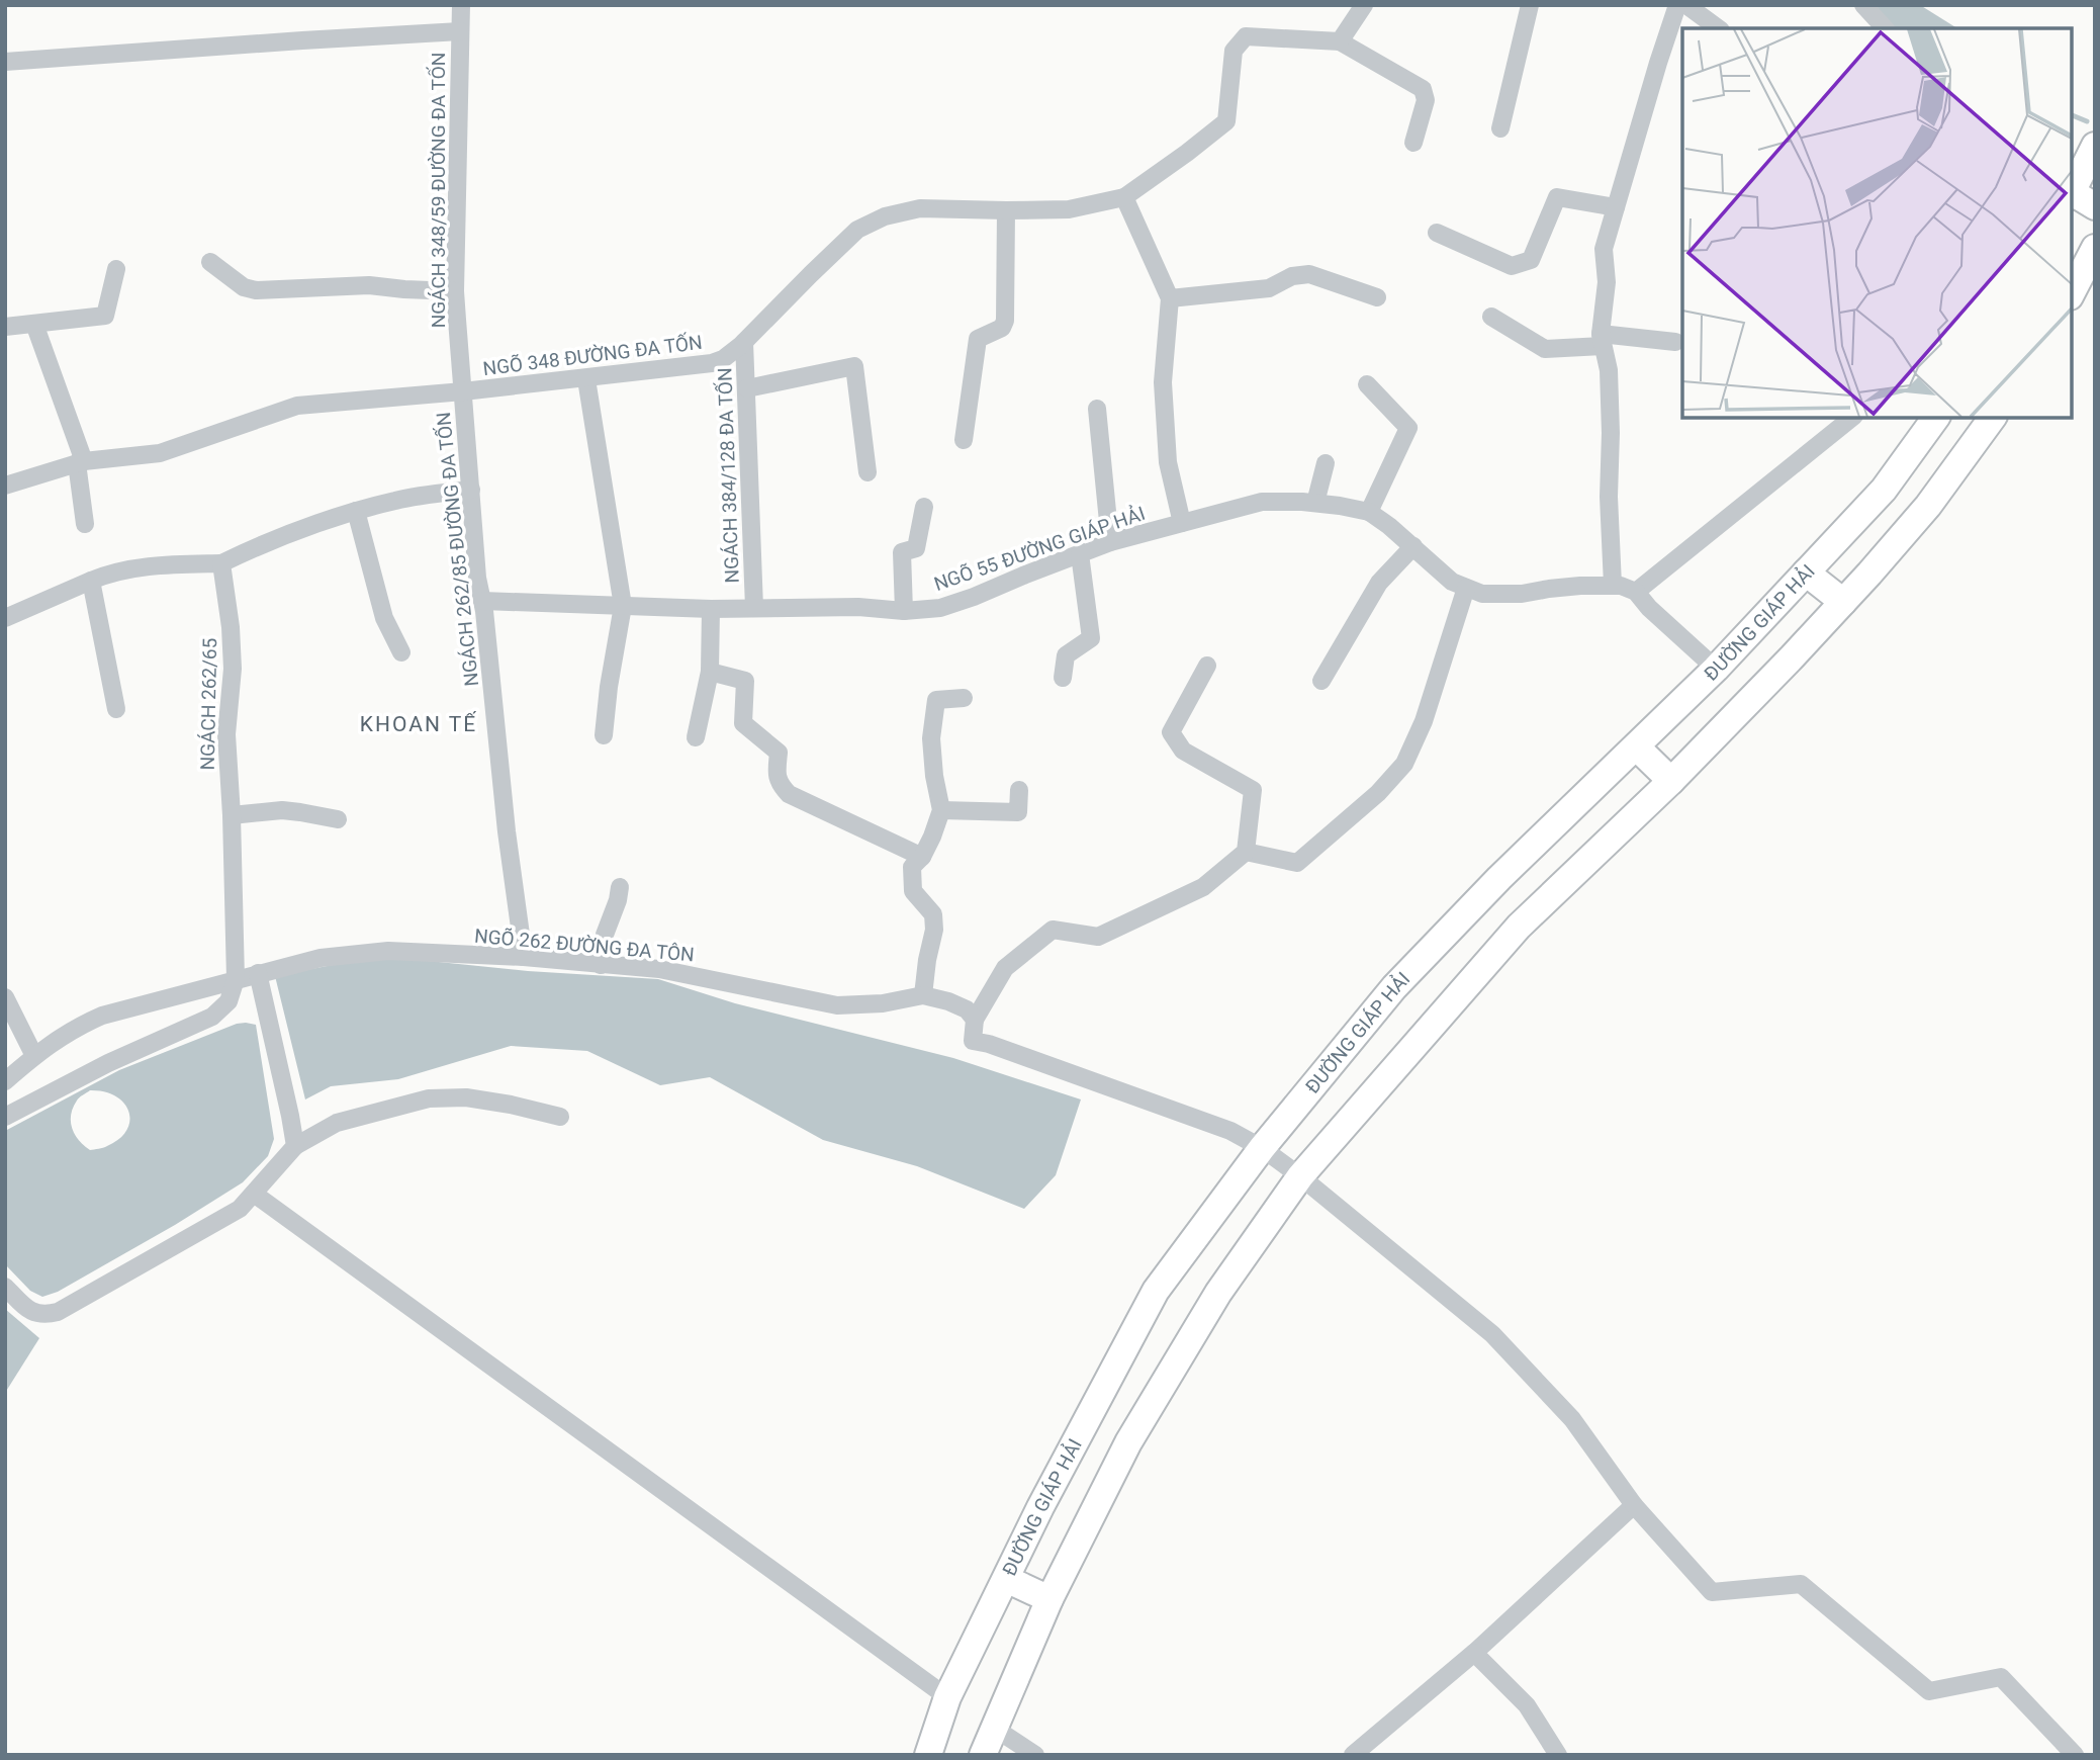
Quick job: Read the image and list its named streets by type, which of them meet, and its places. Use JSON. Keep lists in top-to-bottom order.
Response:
{
  "streets": {
    "highway": ["ĐƯỜNG GIÁP HẢI"],
    "street": [
      "NGÁCH 348/59 ĐƯỜNG ĐA TỐN",
      "NGÕ 348 ĐƯỜNG ĐA TỐN",
      "NGÁCH 384/128 ĐA TỐN",
      "NGÕ 55 ĐƯỜNG GIÁP HẢI",
      "NGÁCH 262/85 ĐƯỜNG ĐA TỐN",
      "NGÁCH 262/65",
      "NGÕ 262 ĐƯỜNG ĐA TÔN"
    ]
  },
  "crossings": [
    ["NGÁCH 348/59 ĐƯỜNG ĐA TỐN", "NGÕ 348 ĐƯỜNG ĐA TỐN"],
    ["NGÁCH 348/59 ĐƯỜNG ĐA TỐN", "NGÁCH 262/85 ĐƯỜNG ĐA TỐN"],
    ["NGÕ 348 ĐƯỜNG ĐA TỐN", "NGÁCH 384/128 ĐA TỐN"],
    ["NGÕ 348 ĐƯỜNG ĐA TỐN", "NGÁCH 262/85 ĐƯỜNG ĐA TỐN"],
    ["NGÁCH 384/128 ĐA TỐN", "NGÕ 55 ĐƯỜNG GIÁP HẢI"],
    ["NGÕ 55 ĐƯỜNG GIÁP HẢI", "NGÁCH 262/85 ĐƯỜNG ĐA TỐN"],
    ["NGÁCH 262/85 ĐƯỜNG ĐA TỐN", "NGÕ 262 ĐƯỜNG ĐA TÔN"],
    ["NGÁCH 262/65", "NGÕ 262 ĐƯỜNG ĐA TÔN"]
  ],
  "districts": ["KHOAN TẾ"]
}
